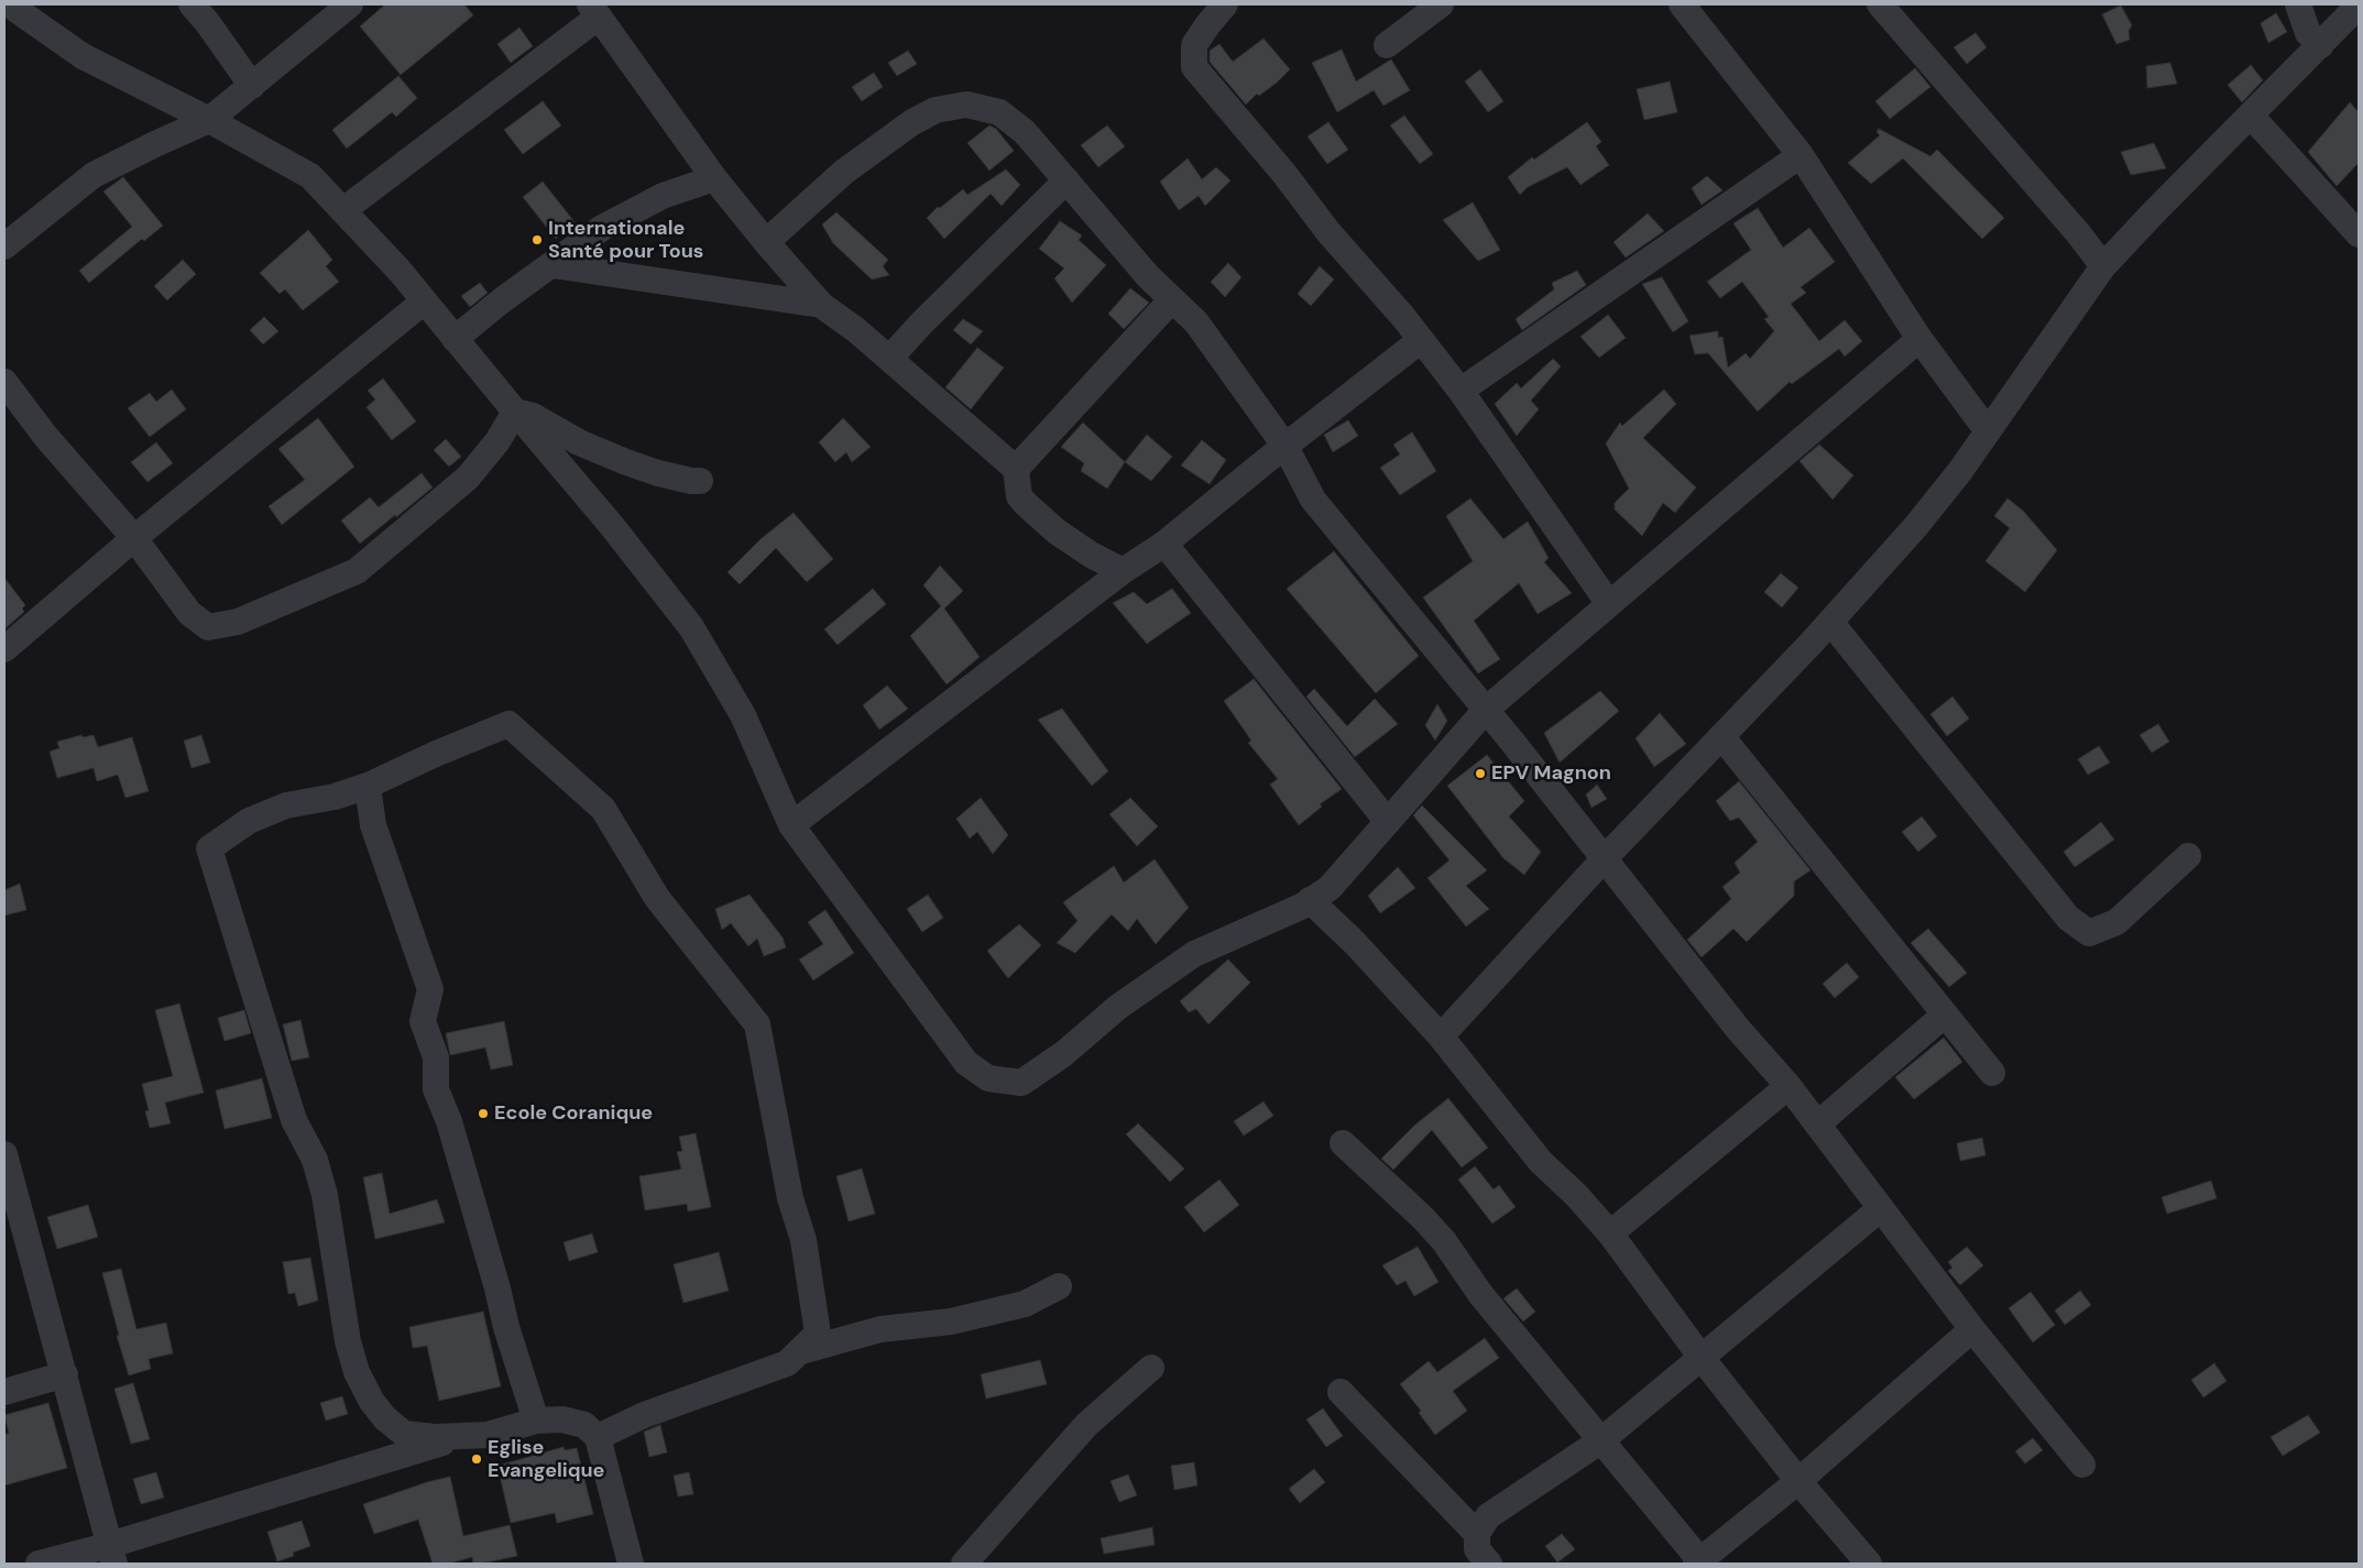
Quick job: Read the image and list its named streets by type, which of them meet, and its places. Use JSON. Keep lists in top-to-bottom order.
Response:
{
  "places": [
    "Internationale Santé pour Tous",
    "EPV Magnon",
    "Ecole Coranique",
    "Eglise Evangelique"
  ]
}
